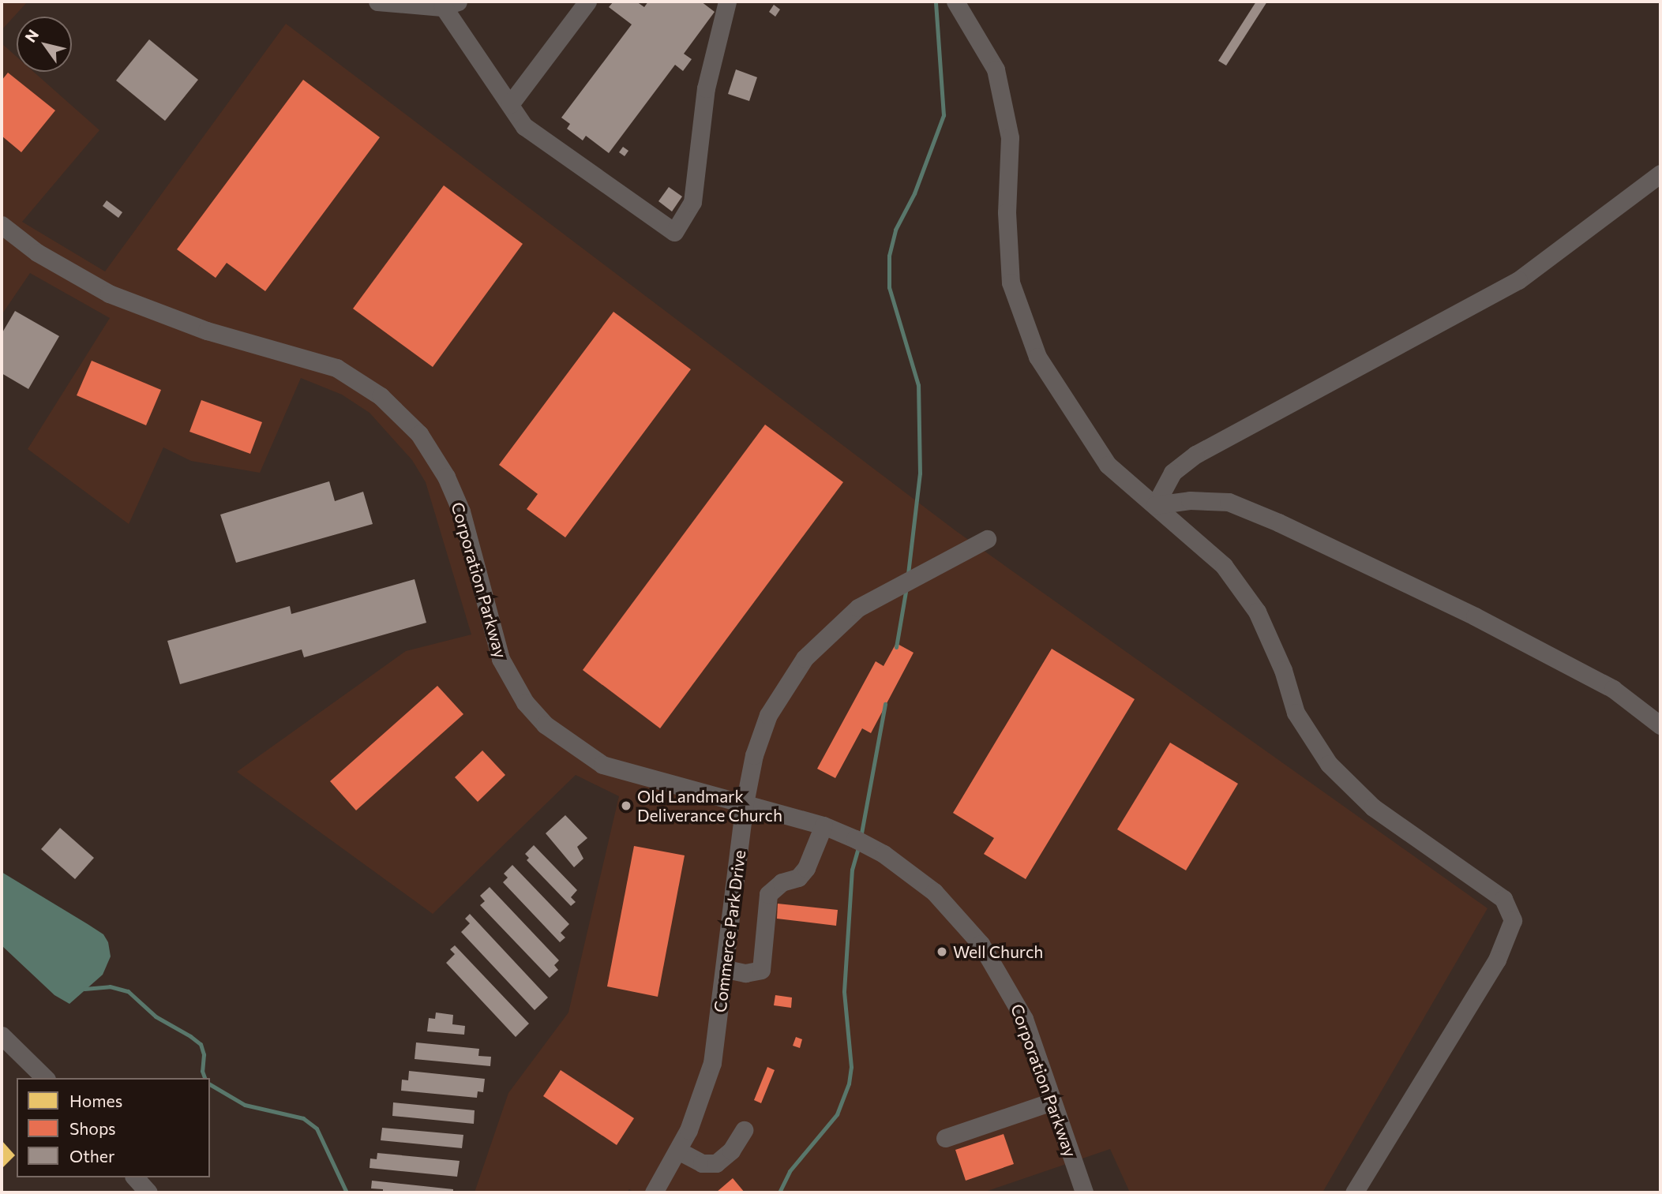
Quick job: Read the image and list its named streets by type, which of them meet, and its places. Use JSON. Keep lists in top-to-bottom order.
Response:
{
  "streets": {
    "street": ["Corporation Parkway", "Commerce Park Drive"]
  },
  "crossings": [
    ["Corporation Parkway", "Commerce Park Drive"]
  ],
  "places": ["Old Landmark Deliverance Church", "Well Church"],
  "legend": ["Homes", "Shops", "Other"],
  "north": "top left"
}
